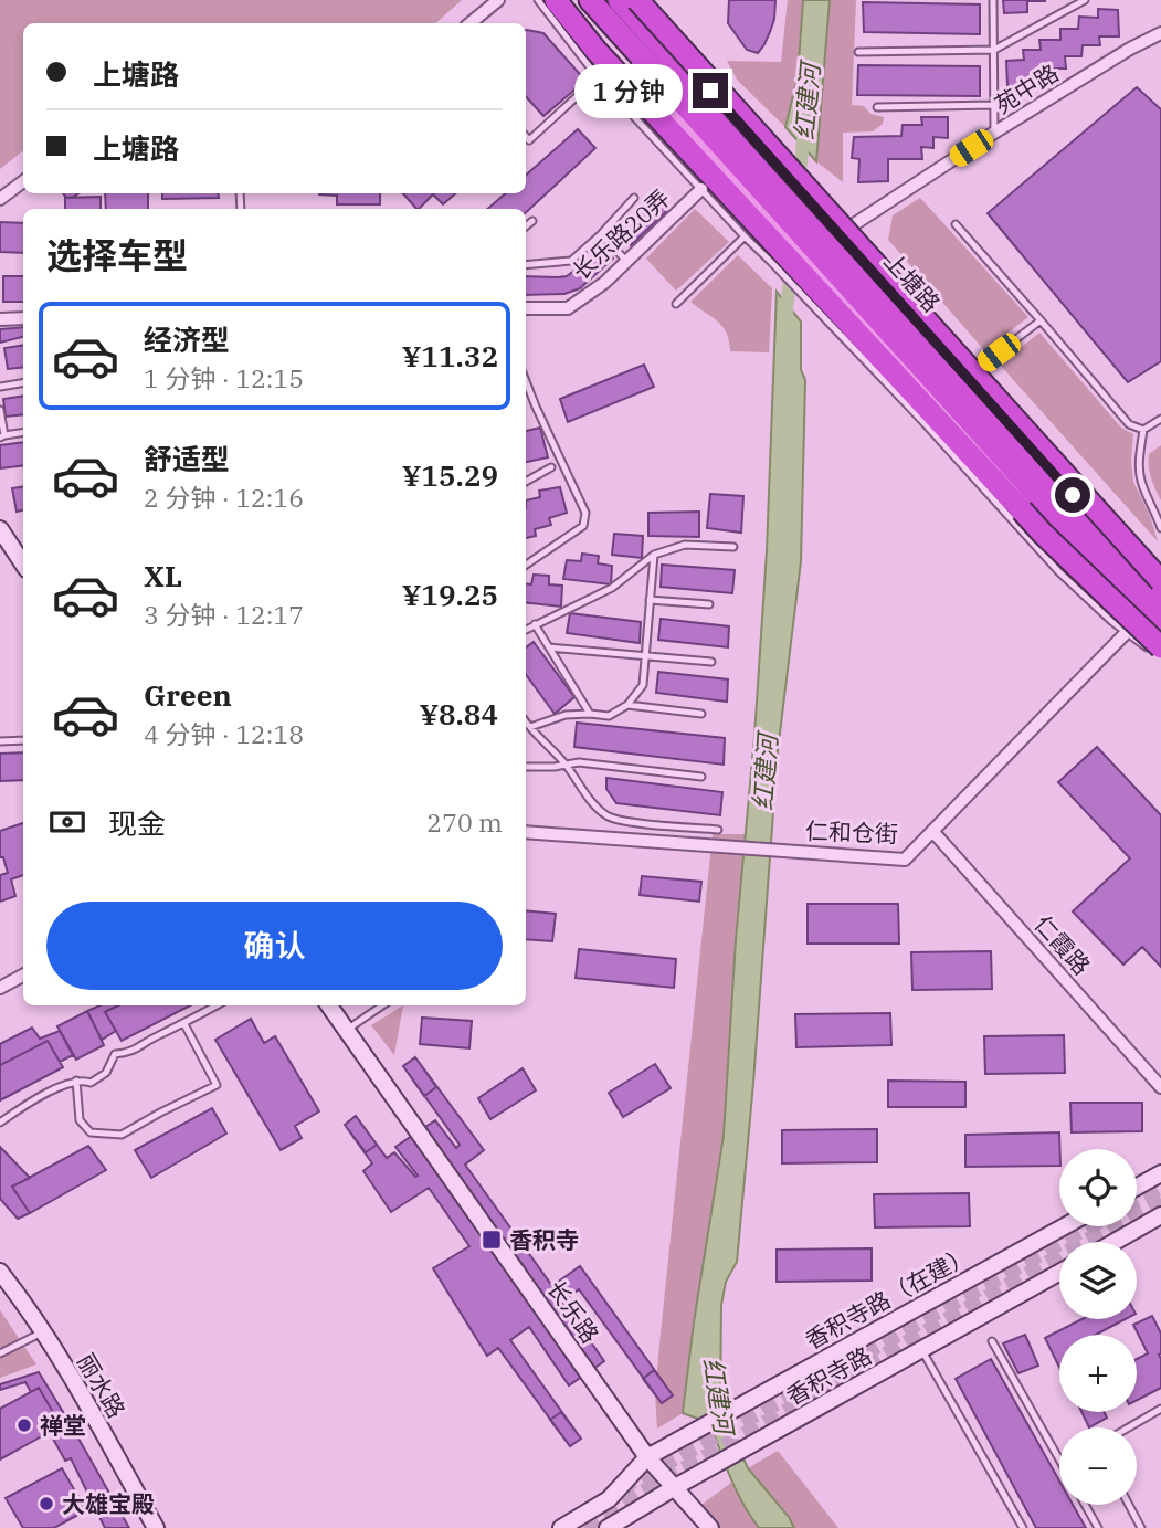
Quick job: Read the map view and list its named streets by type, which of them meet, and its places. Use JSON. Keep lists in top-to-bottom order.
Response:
{
  "streets": {
    "main road": ["上塘路"],
    "street": [
      "苑中路",
      "长乐路20弄",
      "仁和仓街",
      "仁霞路",
      "香积寺路（在建）",
      "长乐路",
      "香积寺路",
      "丽水路"
    ]
  },
  "crossings": [
    ["苑中路", "上塘路"],
    ["仁和仓街", "仁霞路"],
    ["香积寺路（在建）", "长乐路"],
    ["长乐路", "香积寺路"]
  ],
  "water": ["红建河"],
  "places": {
    "transit": ["香积寺"],
    "other": ["禅堂", "大雄宝殿"]
  },
  "page": {
    "banner": ["上塘路", "上塘路"],
    "bubble": "1 分钟",
    "heading": "选择车型",
    "list": [
      {
        "name": "经济型",
        "note": "1 分钟 · 12:15",
        "value": "¥11.32"
      },
      {
        "name": "舒适型",
        "note": "2 分钟 · 12:16",
        "value": "¥15.29"
      },
      {
        "name": "XL",
        "note": "3 分钟 · 12:17",
        "value": "¥19.25"
      },
      {
        "name": "Green",
        "note": "4 分钟 · 12:18",
        "value": "¥8.84"
      }
    ],
    "pay": ["现金", "270 m"],
    "buttons": "确认",
    "map_buttons": ["+", "−"]
  }
}
